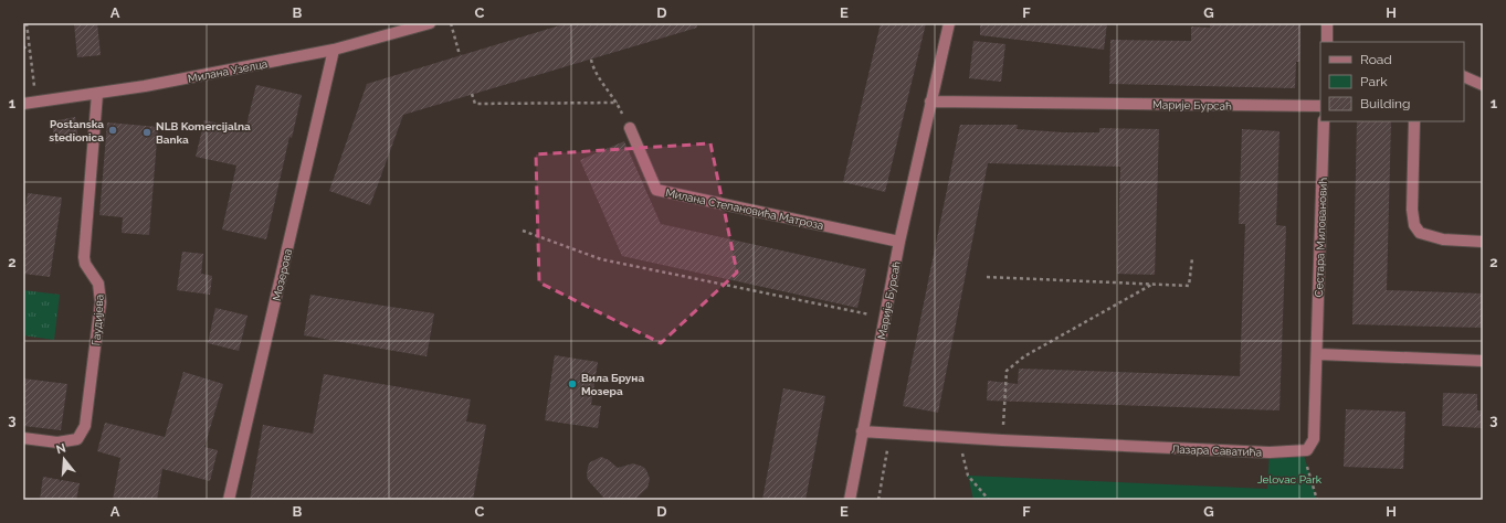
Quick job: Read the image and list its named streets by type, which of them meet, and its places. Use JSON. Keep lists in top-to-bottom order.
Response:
{
  "streets": {
    "street": [
      "Милана Узелца",
      "Марије Бурсаћ",
      "Милана Степановића Матроза",
      "Сестара Миловановић",
      "Мозерова",
      "Гаудијева",
      "Лазара Саватића"
    ]
  },
  "crossings": [
    ["Милана Узелца", "Мозерова"],
    ["Милана Узелца", "Гаудијева"],
    ["Марије Бурсаћ", "Милана Степановића Матроза"],
    ["Марије Бурсаћ", "Лазара Саватића"]
  ],
  "parks": ["Jelovac Park"],
  "places": ["Postanska stedionica", "NLB Komercijalna Banka", "Вила Бруна Мозера"],
  "legend": ["Road", "Park", "Building"],
  "north": "top",
  "grid": {
    "columns": [
      "A",
      "B",
      "C",
      "D",
      "E",
      "F",
      "G",
      "H"
    ],
    "rows": ["1", "2", "3"]
  }
}
